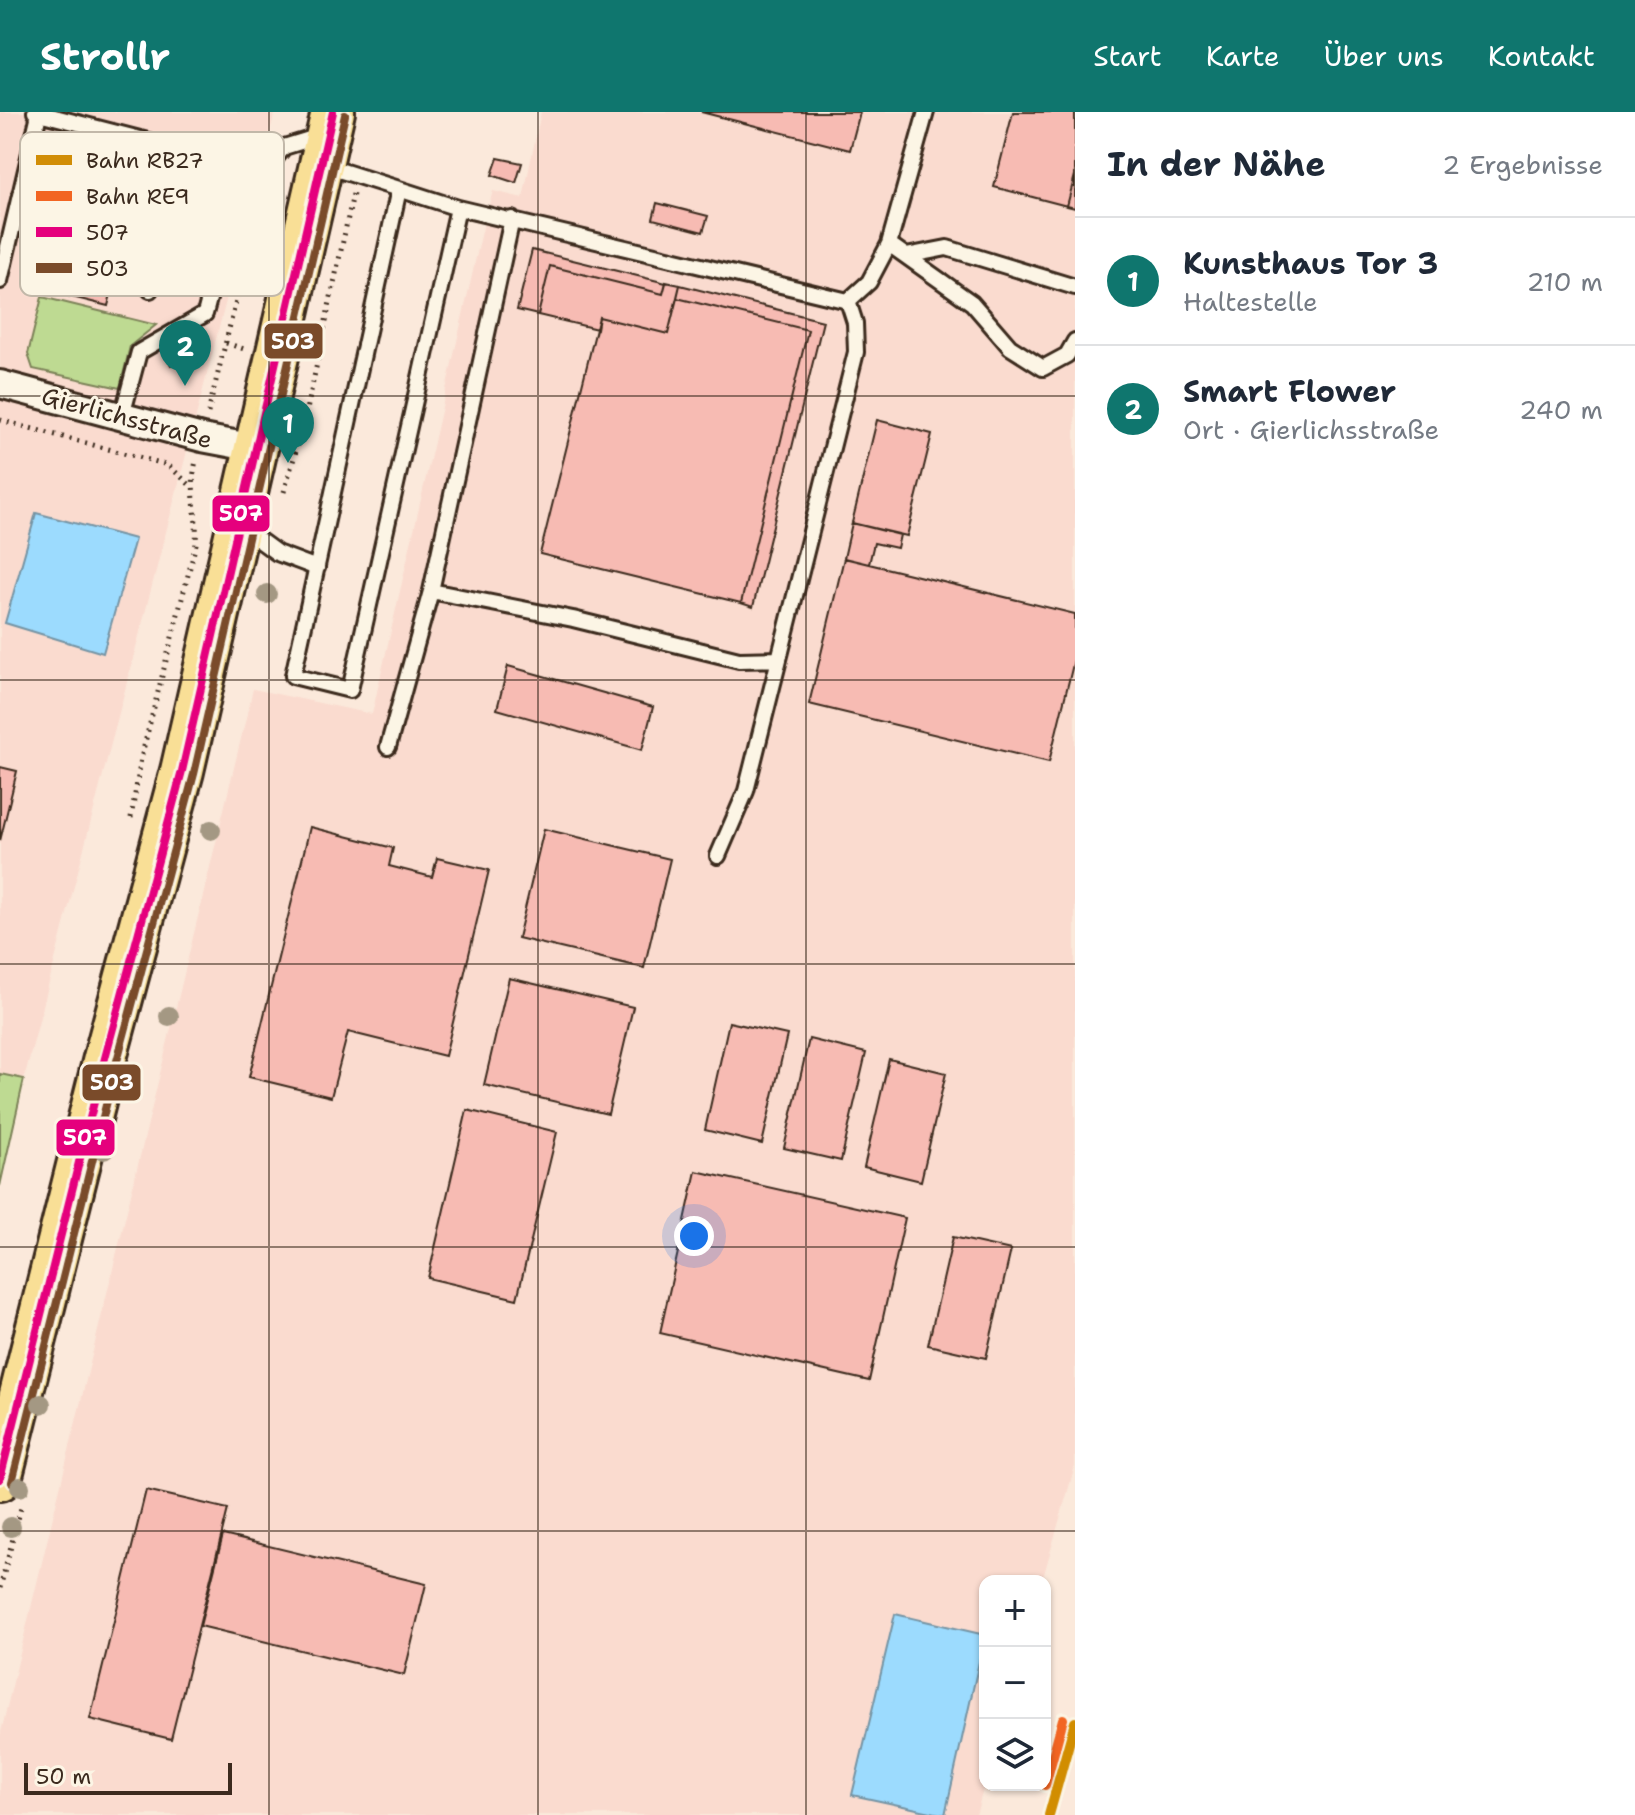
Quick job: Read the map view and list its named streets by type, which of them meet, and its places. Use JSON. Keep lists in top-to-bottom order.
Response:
{
  "streets": {
    "street": ["Gierlichsstraße"]
  },
  "lines": [
    "transit line 507",
    "transit line 503",
    "rail line RE9",
    "rail line RB27"
  ],
  "legend": [
    "Bahn RB27",
    "Bahn RE9",
    "507",
    "503"
  ],
  "scale_bar": "50 m",
  "page": {
    "header": "Strollr",
    "nav": [
      "Start",
      "Karte",
      "Über uns",
      "Kontakt"
    ],
    "heading": ["In der Nähe", "2 Ergebnisse"],
    "list": [
      {
        "mark": "1",
        "name": "Kunsthaus Tor 3",
        "note": "Haltestelle",
        "value": "210 m"
      },
      {
        "mark": "2",
        "name": "Smart Flower",
        "note": "Ort · Gierlichsstraße",
        "value": "240 m"
      }
    ],
    "pins": ["2", "1"],
    "map_buttons": ["+", "−"],
    "scale": "50 m"
  }
}
